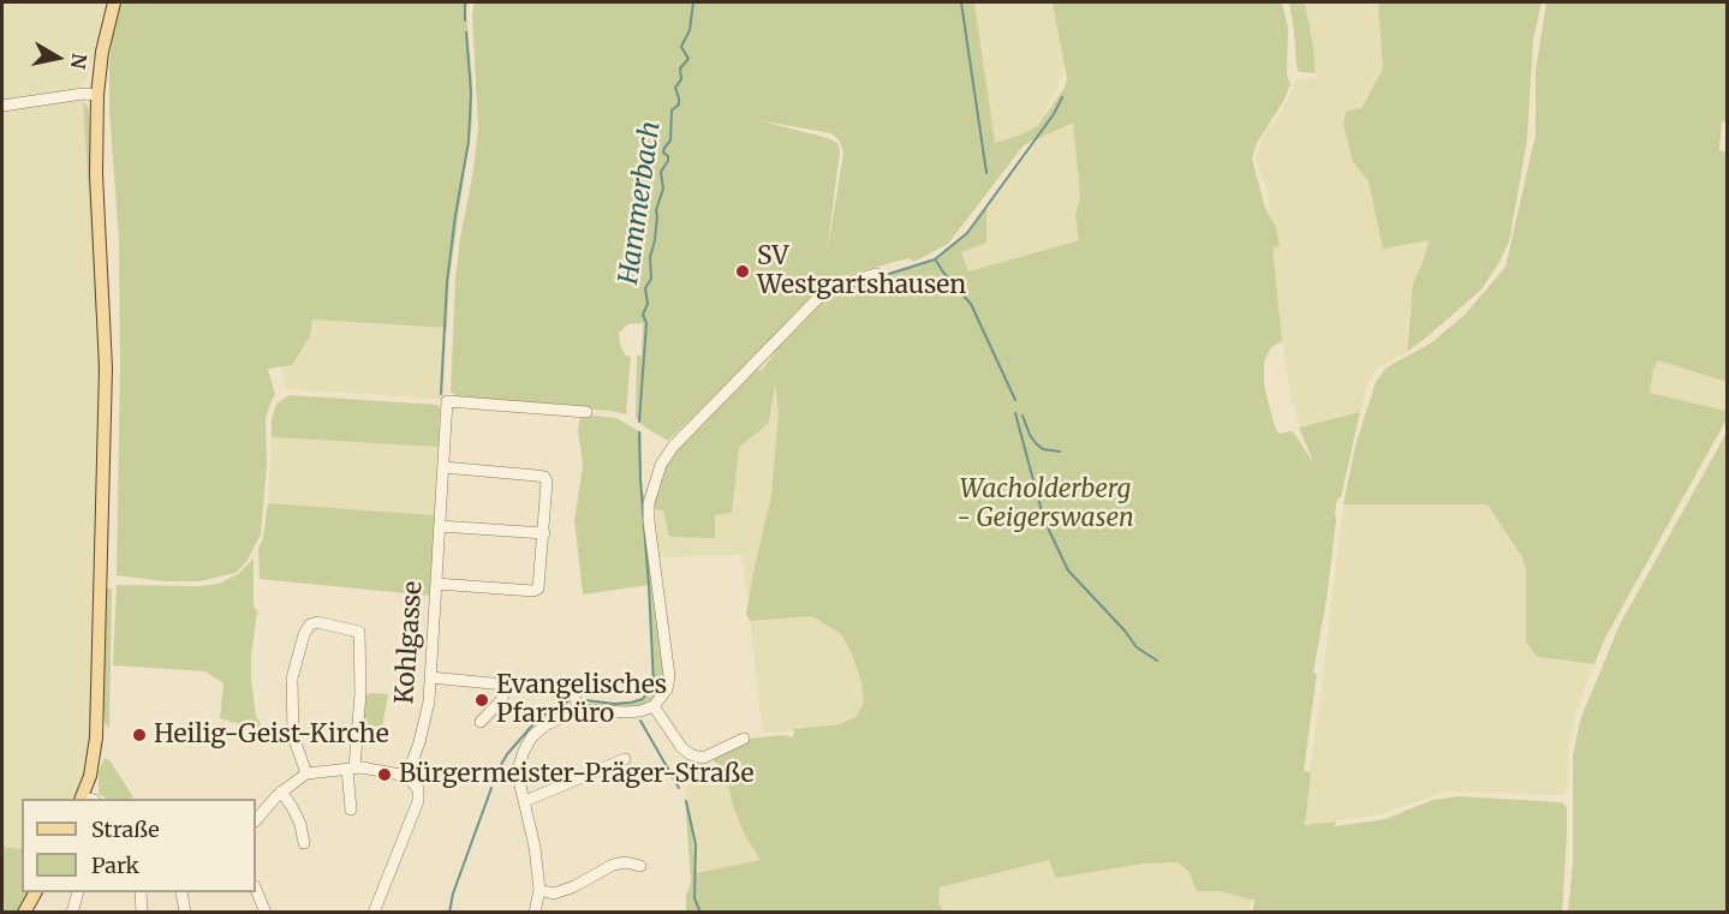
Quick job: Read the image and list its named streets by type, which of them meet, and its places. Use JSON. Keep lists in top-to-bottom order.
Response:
{
  "streets": {
    "street": ["Kohlgasse"]
  },
  "water": ["Hammerbach"],
  "parks": ["Wacholderberg - Geigerswasen"],
  "places": [
    "SV Westgartshausen",
    "Evangelisches Pfarrbüro",
    "Heilig-Geist-Kirche",
    "Bürgermeister-Präger-Straße"
  ],
  "legend": ["Straße", "Park"],
  "north": "right"
}
